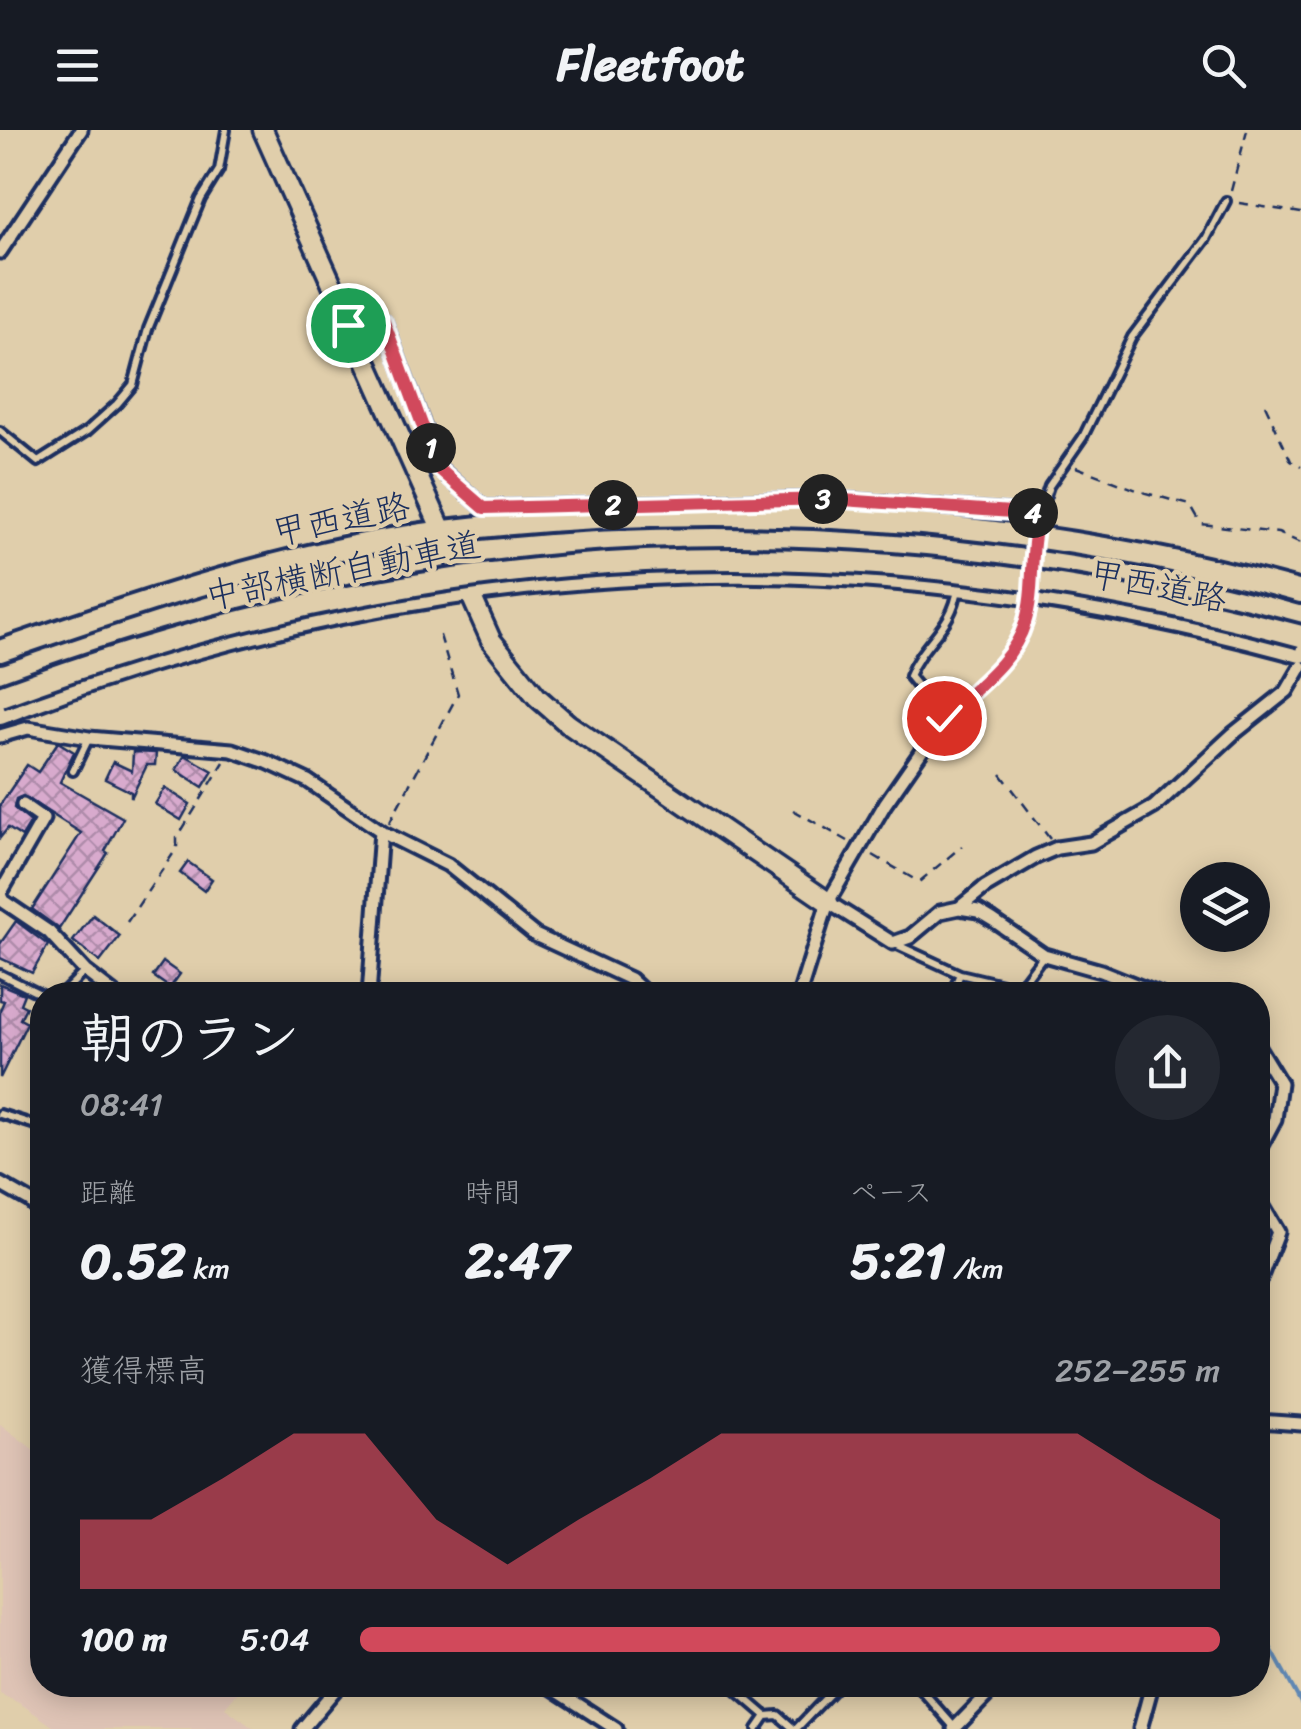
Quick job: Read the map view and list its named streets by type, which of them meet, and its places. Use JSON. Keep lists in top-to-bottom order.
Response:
{
  "streets": {
    "highway": ["甲西道路", "中部横断自動車道"]
  },
  "page": {
    "header": "Fleetfoot",
    "pins": [
      "1",
      "3",
      "2",
      "4"
    ],
    "heading": ["朝のラン", "08:41"],
    "stats": [
      ["距離", "0.52 km"],
      ["時間", "2:47"],
      ["ペース", "5:21 /km"]
    ],
    "chart": ["獲得標高", "252–255 m"],
    "list": [
      {
        "name": "100 m",
        "note": "5:04"
      }
    ]
  }
}
